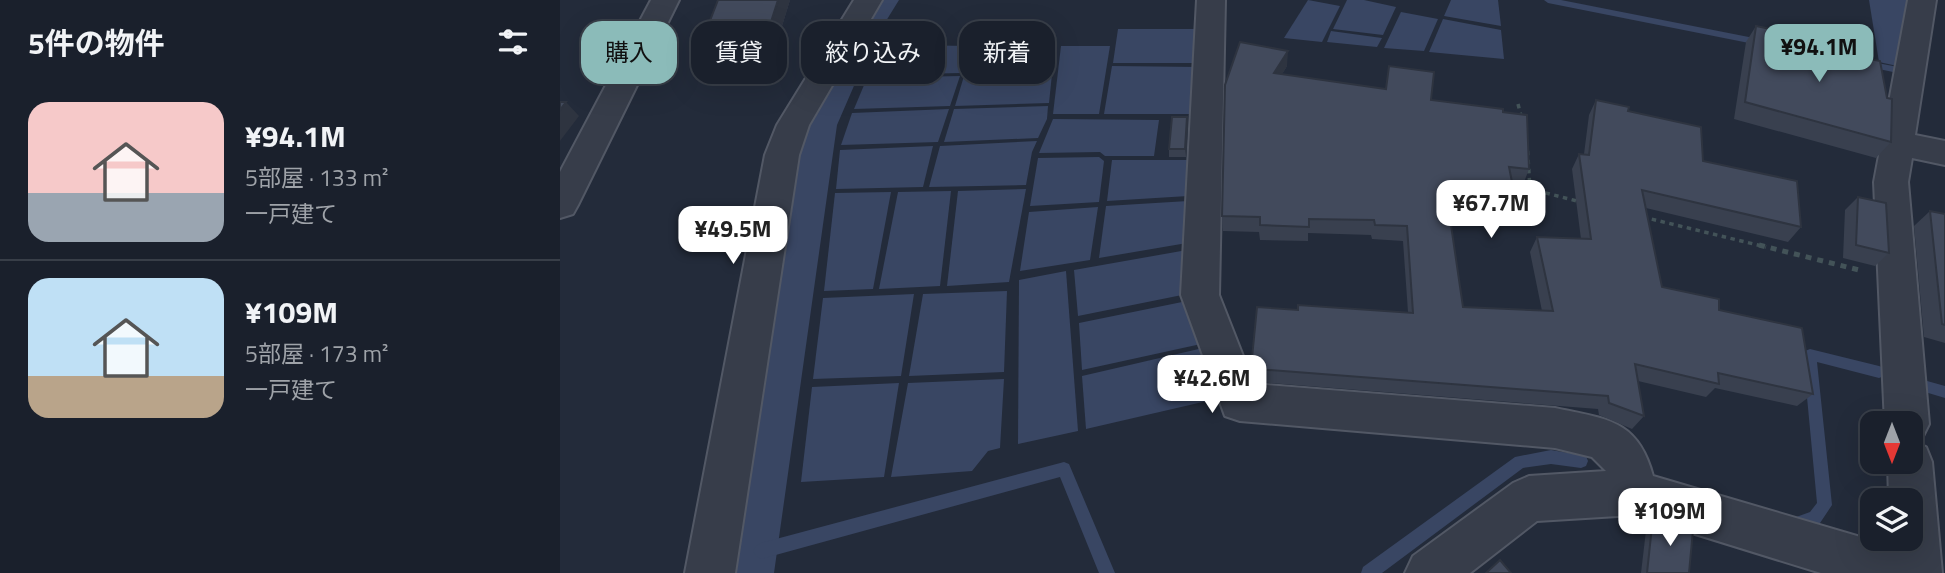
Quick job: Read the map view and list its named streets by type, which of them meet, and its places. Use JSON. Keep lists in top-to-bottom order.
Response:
{
  "north": "bottom",
  "page": {
    "heading": "5件の物件",
    "chip": [
      "購入",
      "賃貸",
      "絞り込み",
      "新着"
    ],
    "price": [
      "¥94.1M",
      "¥67.7M",
      "¥49.5M",
      "¥42.6M",
      "¥109M"
    ],
    "list": [
      {
        "name": "¥94.1M",
        "note": "5部屋 · 133 m² · 一戸建て"
      },
      {
        "name": "¥109M",
        "note": "5部屋 · 173 m² · 一戸建て"
      }
    ]
  }
}
